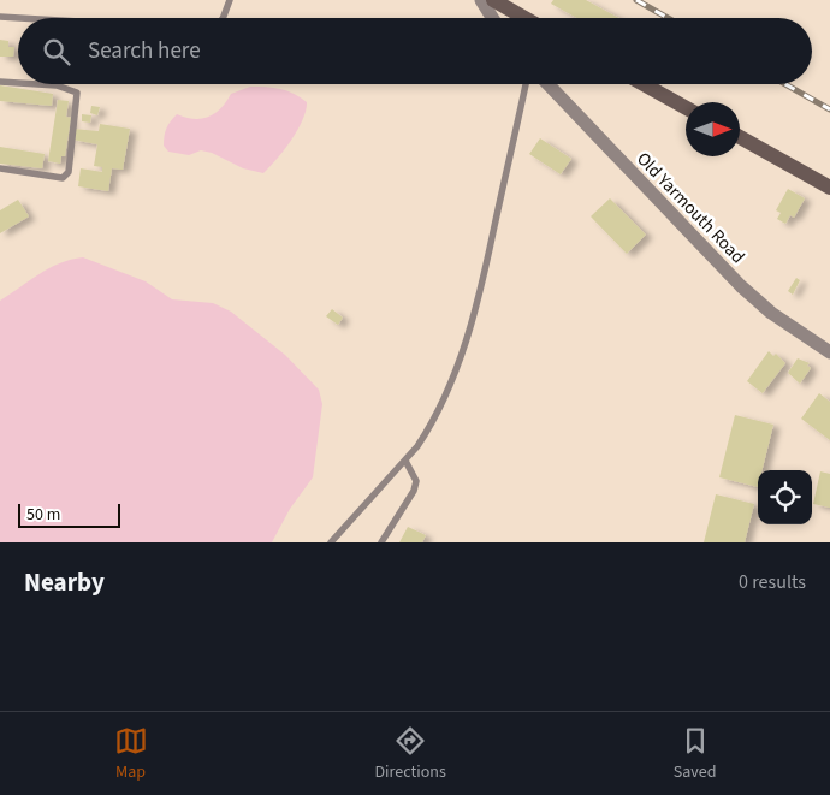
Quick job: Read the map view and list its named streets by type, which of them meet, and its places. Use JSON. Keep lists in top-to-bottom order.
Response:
{
  "streets": {
    "street": ["Old Yarmouth Road"]
  },
  "scale_bar": "50 m",
  "north": "right",
  "page": {
    "search": "Search here",
    "scale": "50 m",
    "heading": ["Nearby", "0 results"],
    "nav": ["Map", "Directions", "Saved"]
  }
}
